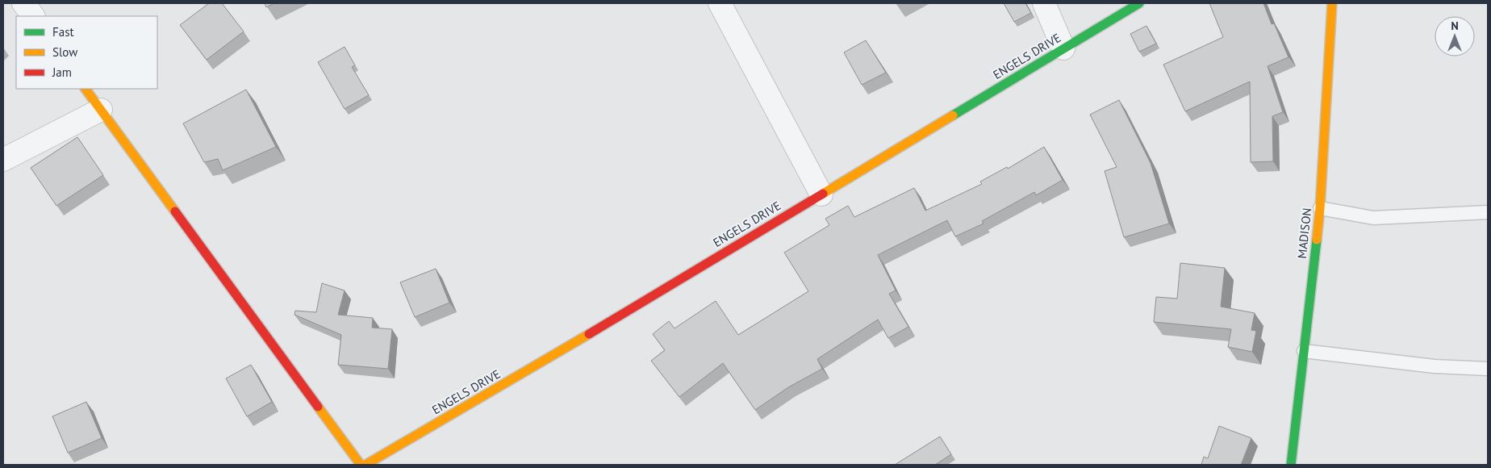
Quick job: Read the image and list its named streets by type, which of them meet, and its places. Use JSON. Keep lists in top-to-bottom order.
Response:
{
  "streets": {
    "street": ["ENGELS DRIVE", "MADISON"]
  },
  "legend": ["Fast", "Slow", "Jam"],
  "north": "top"
}
